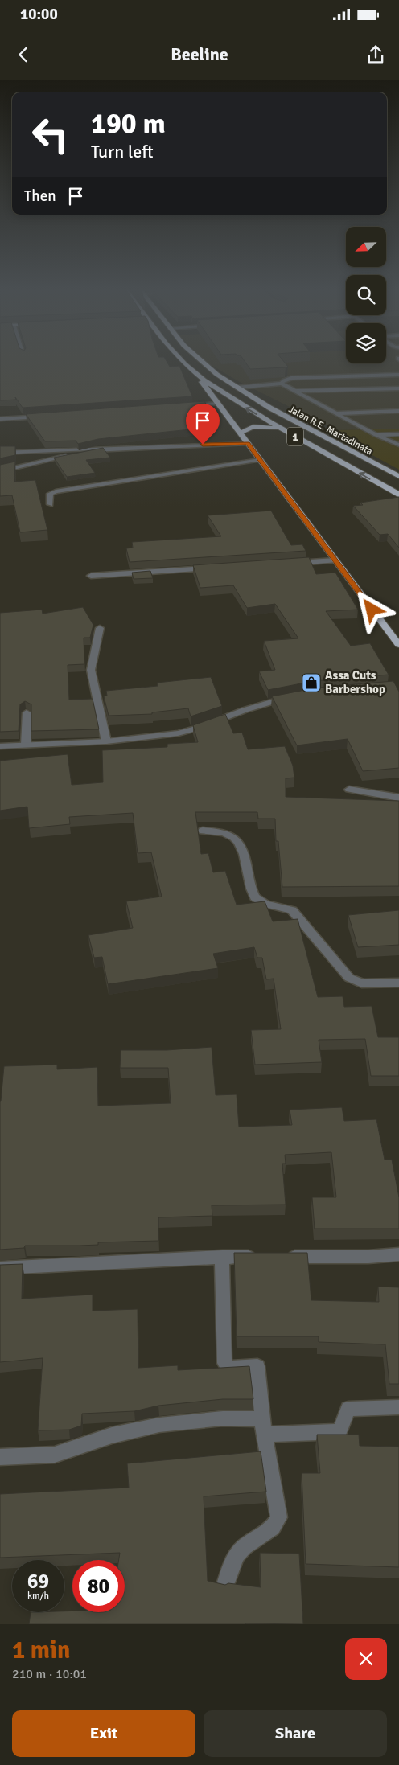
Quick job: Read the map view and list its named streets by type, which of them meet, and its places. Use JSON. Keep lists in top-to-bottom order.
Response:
{
  "streets": {
    "highway": ["Jalan R.E. Martadinata", "1"]
  },
  "crossings": [
    ["Jalan R.E. Martadinata", "1"]
  ],
  "places": {
    "shop": ["Assa Cuts Barbershop"]
  },
  "north": "bottom left",
  "page": {
    "status": "10:00",
    "header": "Beeline",
    "turn": ["190 m", "Turn left"],
    "then": "Then",
    "speed": "69 km/h",
    "limit": "80",
    "heading": ["1 min", "210 m · 10:01"],
    "buttons": ["Exit", "Share"]
  }
}
